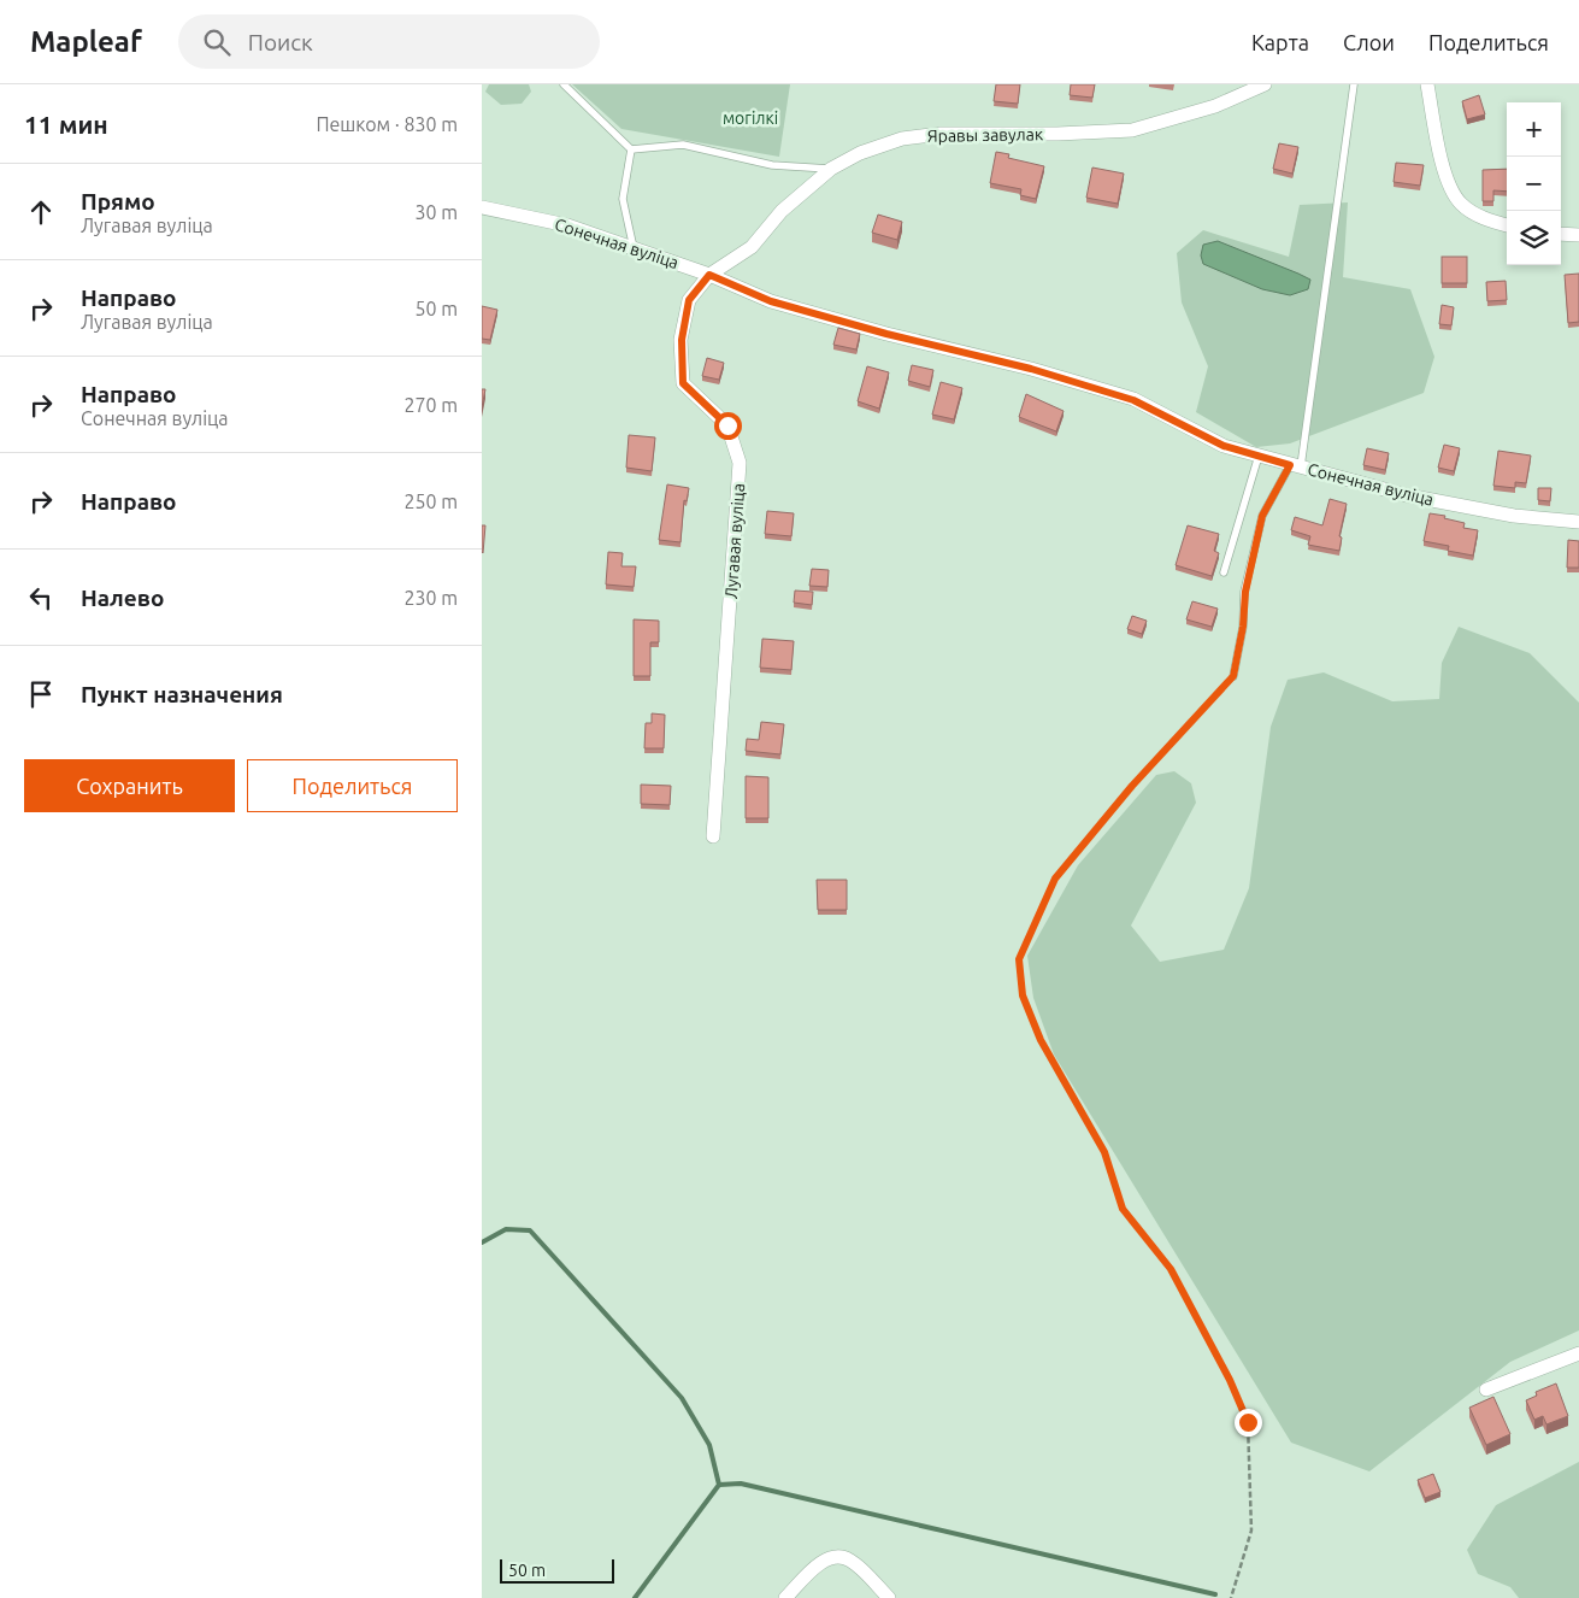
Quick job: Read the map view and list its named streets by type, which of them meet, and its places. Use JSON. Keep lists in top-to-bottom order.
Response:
{
  "streets": {
    "street": ["Яравы завулак", "Сонечная вуліца", "Лугавая вуліца"]
  },
  "crossings": [
    ["Яравы завулак", "Сонечная вуліца"],
    ["Яравы завулак", "Лугавая вуліца"],
    ["Сонечная вуліца", "Лугавая вуліца"]
  ],
  "parks": ["могілкі"],
  "scale_bar": "50 m",
  "page": {
    "header": "Mapleaf",
    "search": "Поиск",
    "nav": ["Карта", "Слои", "Поделиться"],
    "heading": ["11 мин", "Пешком · 830 m"],
    "map_buttons": ["+", "−"],
    "list": [
      ["Прямо", "Лугавая вуліца", "30 m"],
      ["Направо", "Лугавая вуліца", "50 m"],
      ["Направо", "Сонечная вуліца", "270 m"],
      ["Направо", "250 m"],
      ["Налево", "230 m"],
      "Пункт назначения"
    ],
    "buttons": ["Сохранить", "Поделиться"],
    "scale": "50 m"
  }
}
